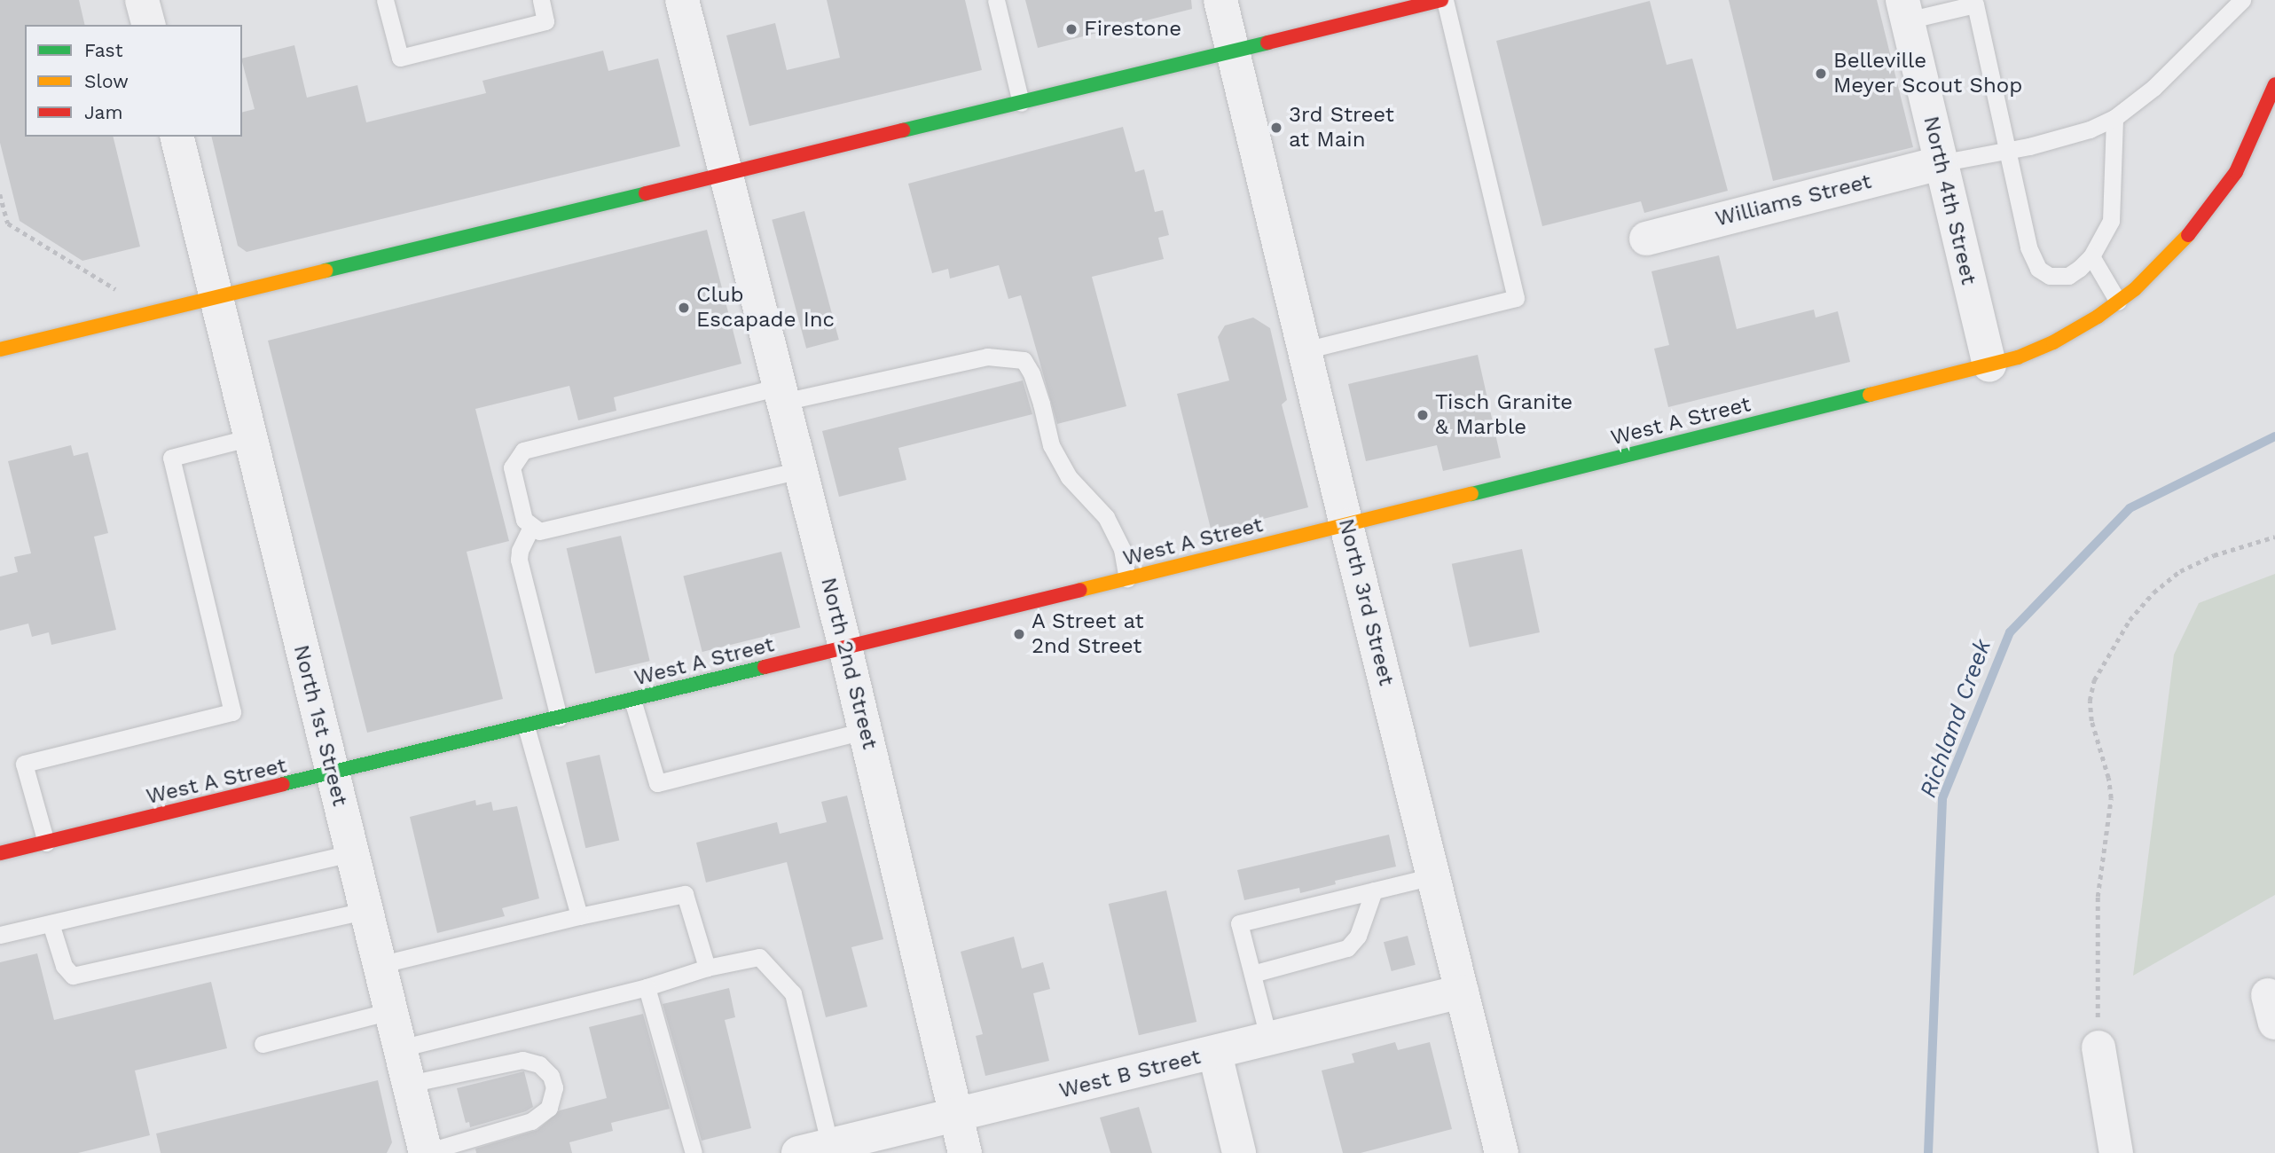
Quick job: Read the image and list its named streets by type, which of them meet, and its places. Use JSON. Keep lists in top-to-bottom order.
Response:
{
  "streets": {
    "main road": ["West A Street"],
    "street": [
      "Williams Street",
      "North 4th Street",
      "North 3rd Street",
      "North 2nd Street",
      "North 1st Street",
      "West B Street"
    ]
  },
  "crossings": [
    ["Williams Street", "North 4th Street"],
    ["North 4th Street", "West A Street"],
    ["West A Street", "North 3rd Street"],
    ["West A Street", "North 2nd Street"],
    ["West A Street", "North 1st Street"],
    ["North 3rd Street", "West B Street"],
    ["North 2nd Street", "West B Street"]
  ],
  "water": ["Richland Creek"],
  "places": [
    "Firestone",
    "Belleville Meyer Scout Shop",
    "3rd Street at Main",
    "Club Escapade Inc",
    "Tisch Granite & Marble",
    "A Street at 2nd Street"
  ],
  "legend": ["Fast", "Slow", "Jam"]
}
